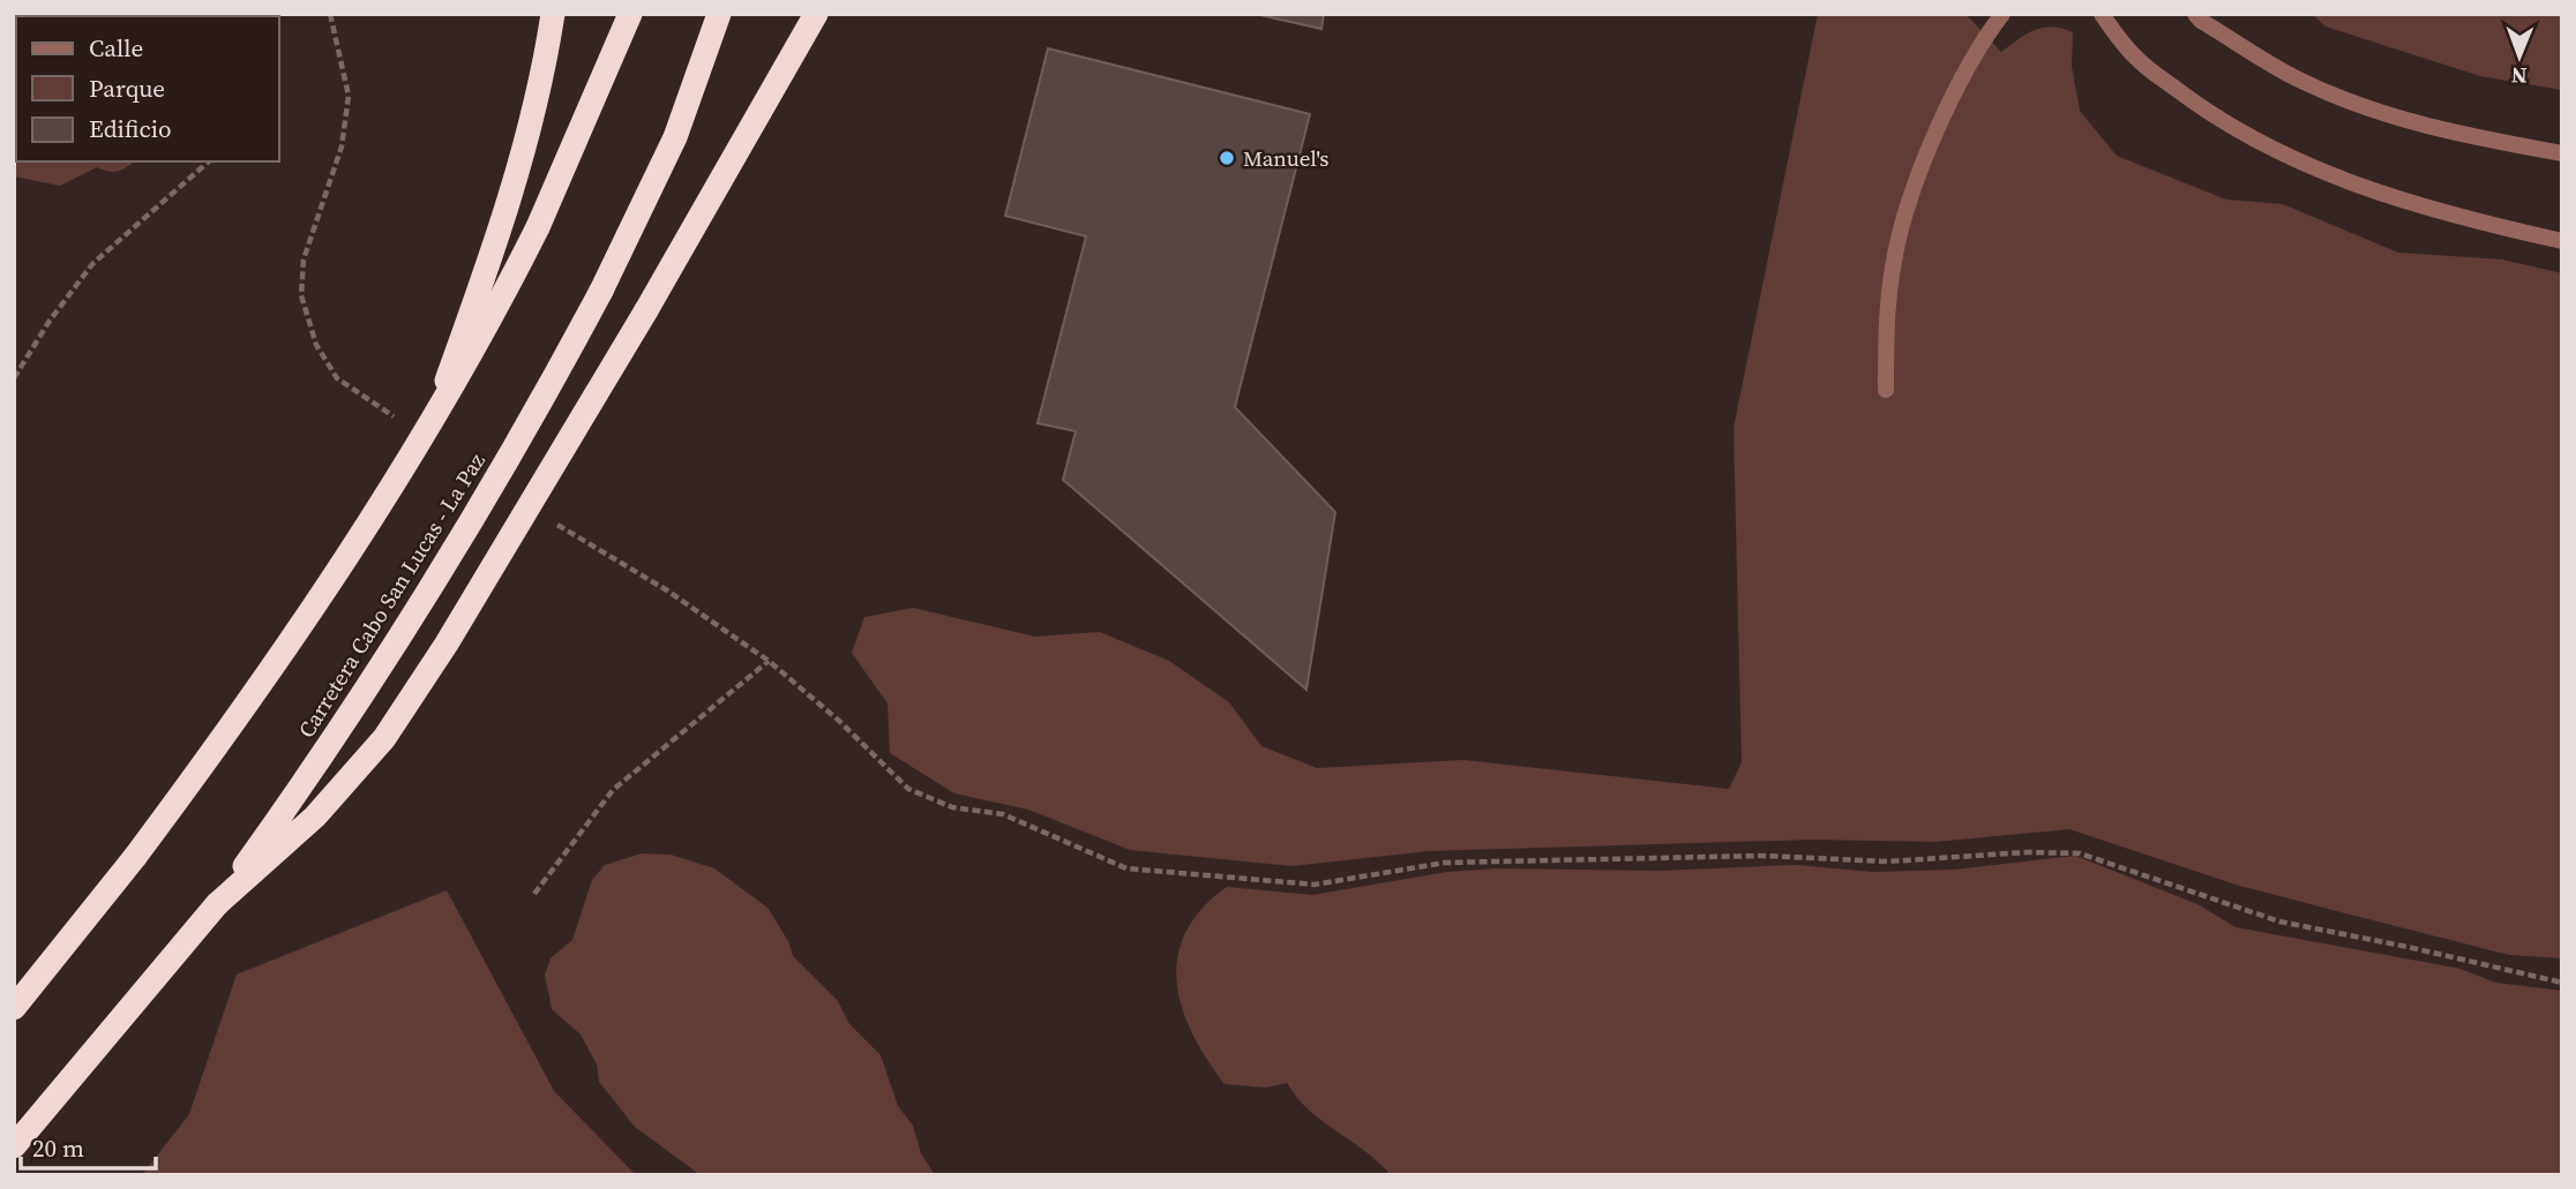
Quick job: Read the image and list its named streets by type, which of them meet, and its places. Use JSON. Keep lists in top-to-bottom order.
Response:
{
  "streets": {
    "highway": ["Carretera Cabo San Lucas - La Paz"]
  },
  "places": ["Manuel's"],
  "legend": ["Calle", "Parque", "Edificio"],
  "scale_bar": "20 m",
  "north": "bottom"
}
